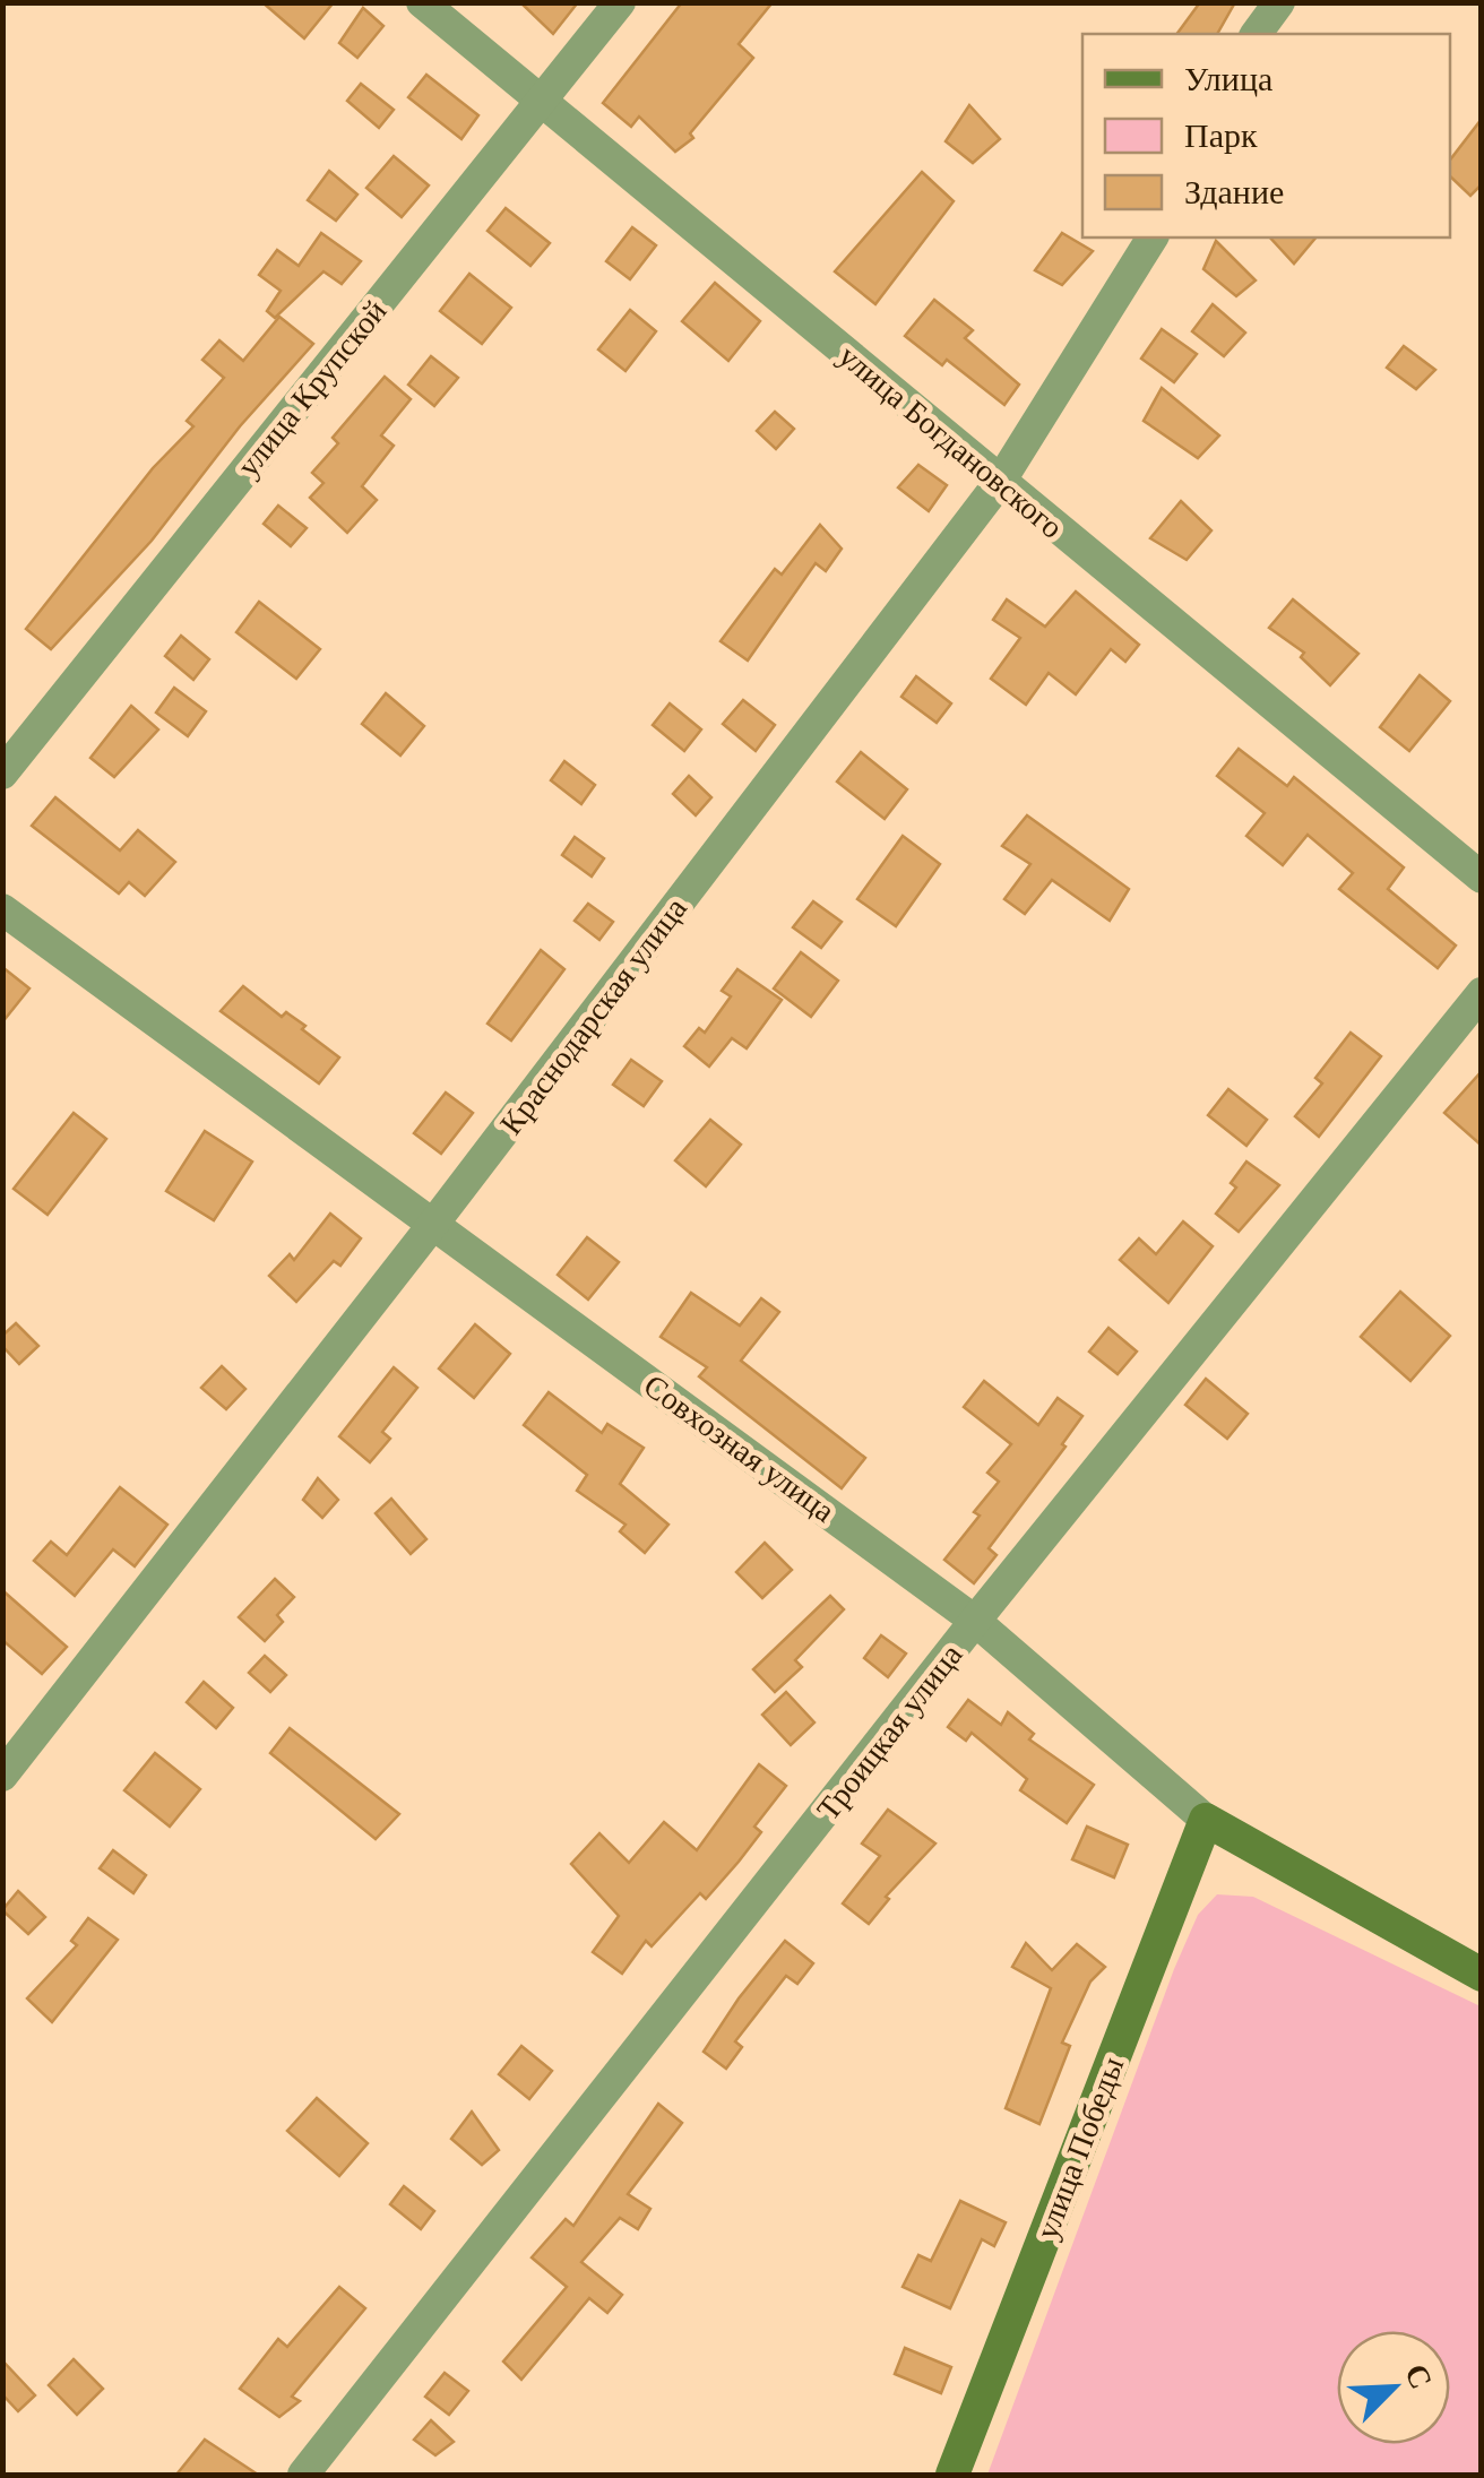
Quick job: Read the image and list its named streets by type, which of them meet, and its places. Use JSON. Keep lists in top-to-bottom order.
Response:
{
  "streets": {
    "street": [
      "улица Крупской",
      "улица Богдановского",
      "Краснодарская улица",
      "Совхозная улица",
      "Троицкая улица",
      "улица Победы"
    ]
  },
  "crossings": [
    ["улица Крупской", "улица Богдановского"],
    ["улица Богдановского", "Краснодарская улица"],
    ["Краснодарская улица", "Совхозная улица"],
    ["Совхозная улица", "Троицкая улица"],
    ["Совхозная улица", "улица Победы"]
  ],
  "legend": ["Улица", "Парк", "Здание"],
  "north": "top right"
}
